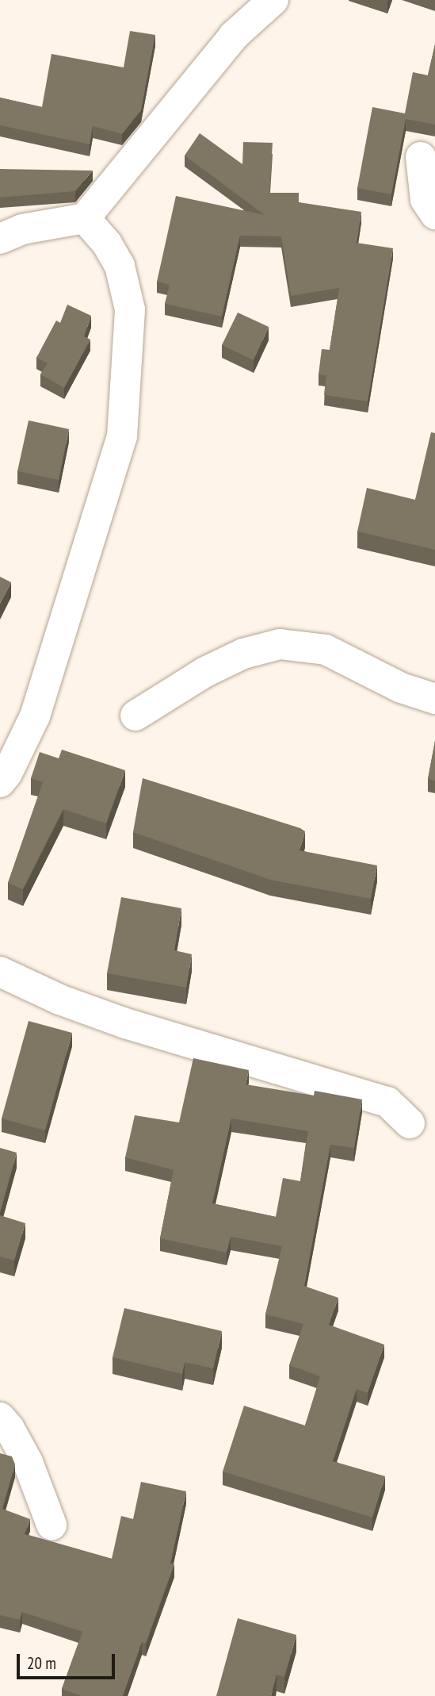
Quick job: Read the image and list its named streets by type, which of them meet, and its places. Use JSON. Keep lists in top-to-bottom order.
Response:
{
  "scale_bar": "20 m"
}
